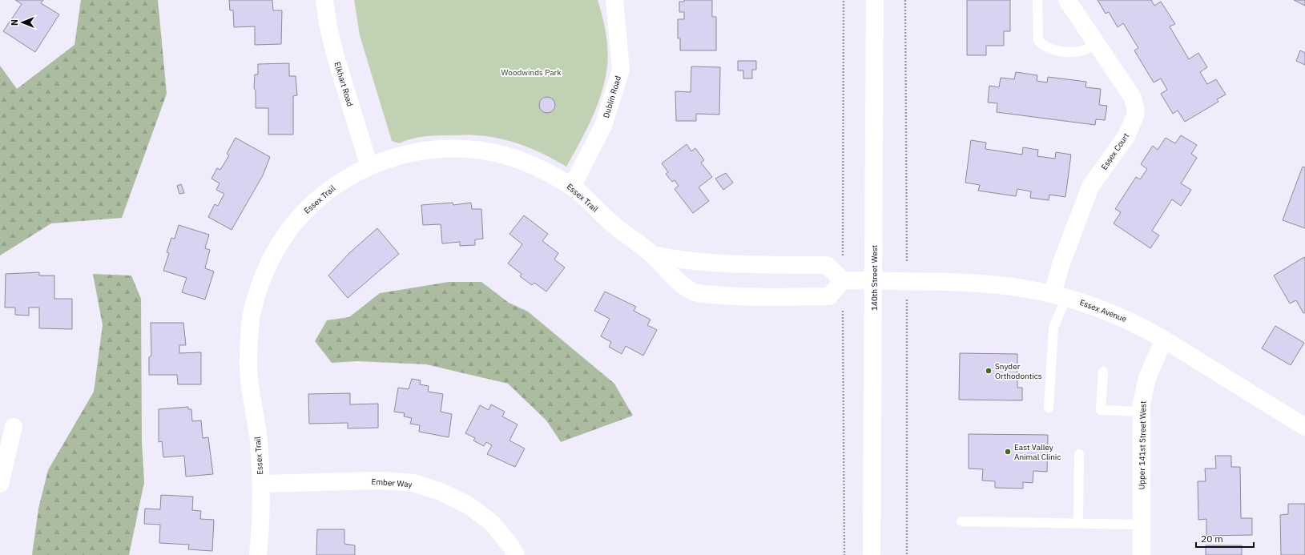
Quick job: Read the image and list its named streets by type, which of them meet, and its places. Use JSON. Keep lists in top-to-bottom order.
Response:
{
  "streets": {
    "street": [
      "Elkhart Road",
      "Dublin Road",
      "Essex Court",
      "Essex Trail",
      "140th Street West",
      "Essex Avenue",
      "Upper 141st Street West",
      "Ember Way"
    ]
  },
  "crossings": [
    ["Elkhart Road", "Essex Trail"],
    ["Dublin Road", "Essex Trail"],
    ["Essex Court", "Essex Avenue"],
    ["Essex Trail", "Ember Way"],
    ["140th Street West", "Essex Avenue"],
    ["Essex Avenue", "Upper 141st Street West"]
  ],
  "parks": ["Woodwinds Park"],
  "places": ["Snyder Orthodontics", "East Valley Animal Clinic"],
  "scale_bar": "20 m",
  "north": "left"
}
